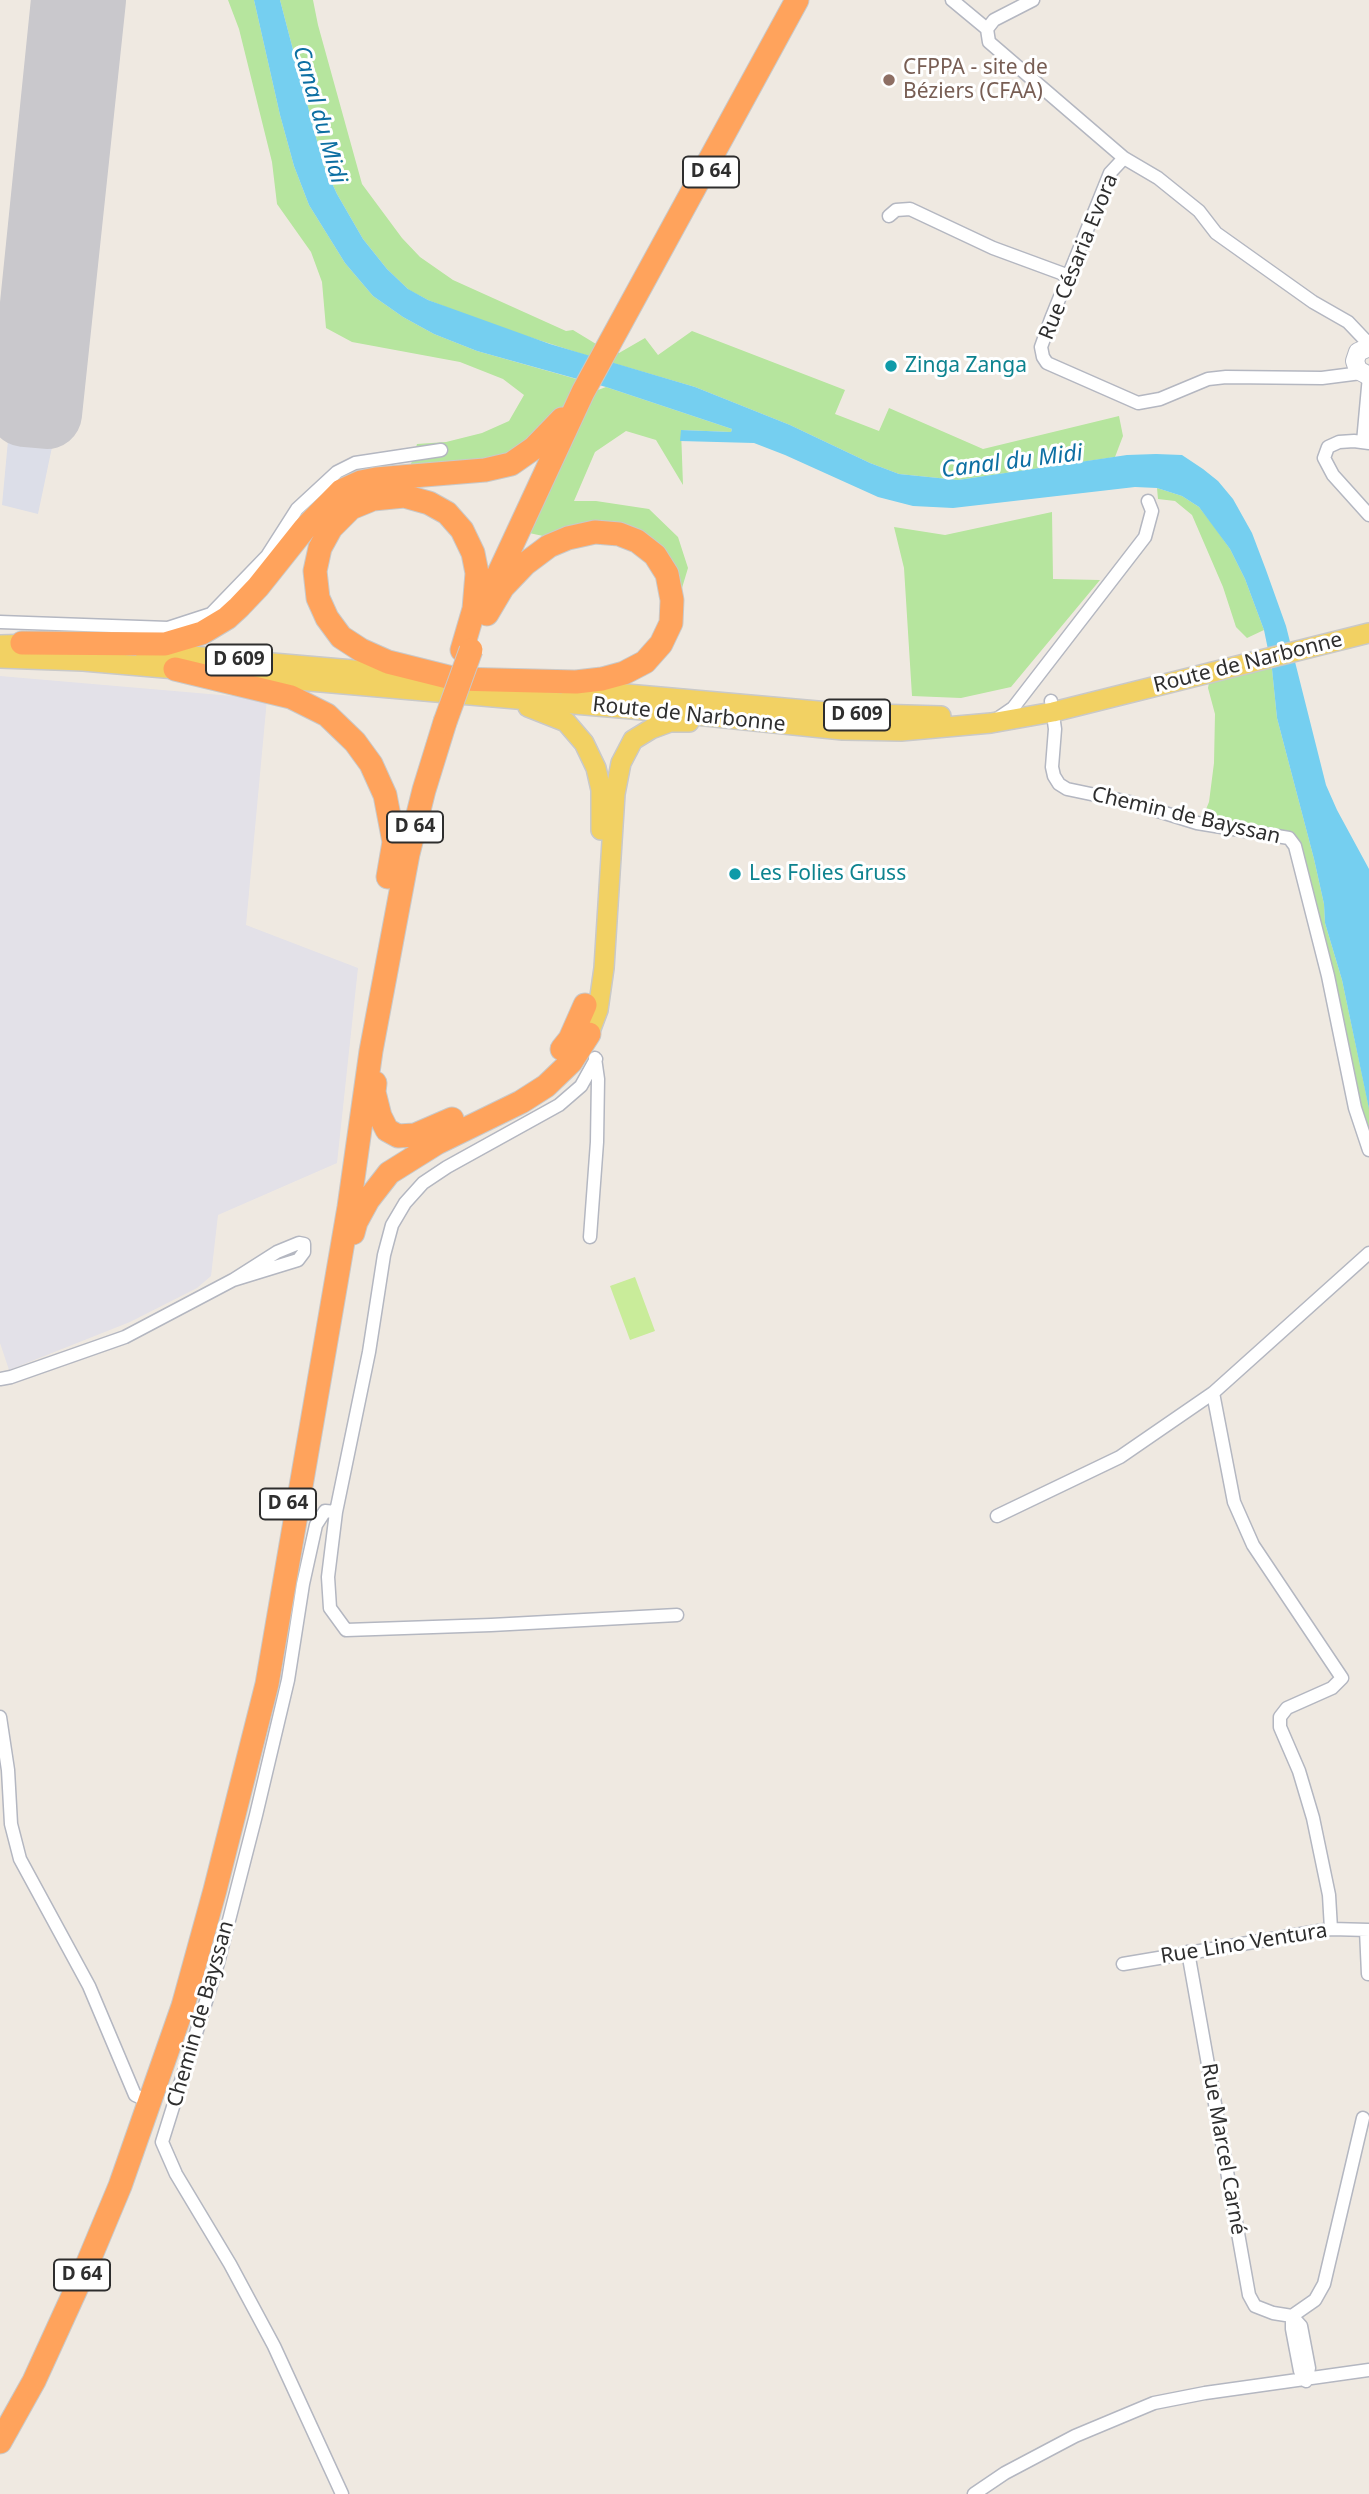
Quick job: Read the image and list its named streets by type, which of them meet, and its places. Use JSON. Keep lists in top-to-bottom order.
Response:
{
  "streets": {
    "highway": ["D 64"],
    "main road": ["D 609", "Route de Narbonne"],
    "street": [
      "Rue Césaria Evora",
      "Chemin de Bayssan",
      "Rue Lino Ventura",
      "Rue Marcel Carné"
    ]
  },
  "crossings": [
    ["Route de Narbonne", "Chemin de Bayssan"],
    ["Rue Lino Ventura", "Rue Marcel Carné"]
  ],
  "water": ["Canal du Midi"],
  "places": ["CFPPA - site de Béziers (CFAA)", "Zinga Zanga", "Les Folies Gruss"]
}
